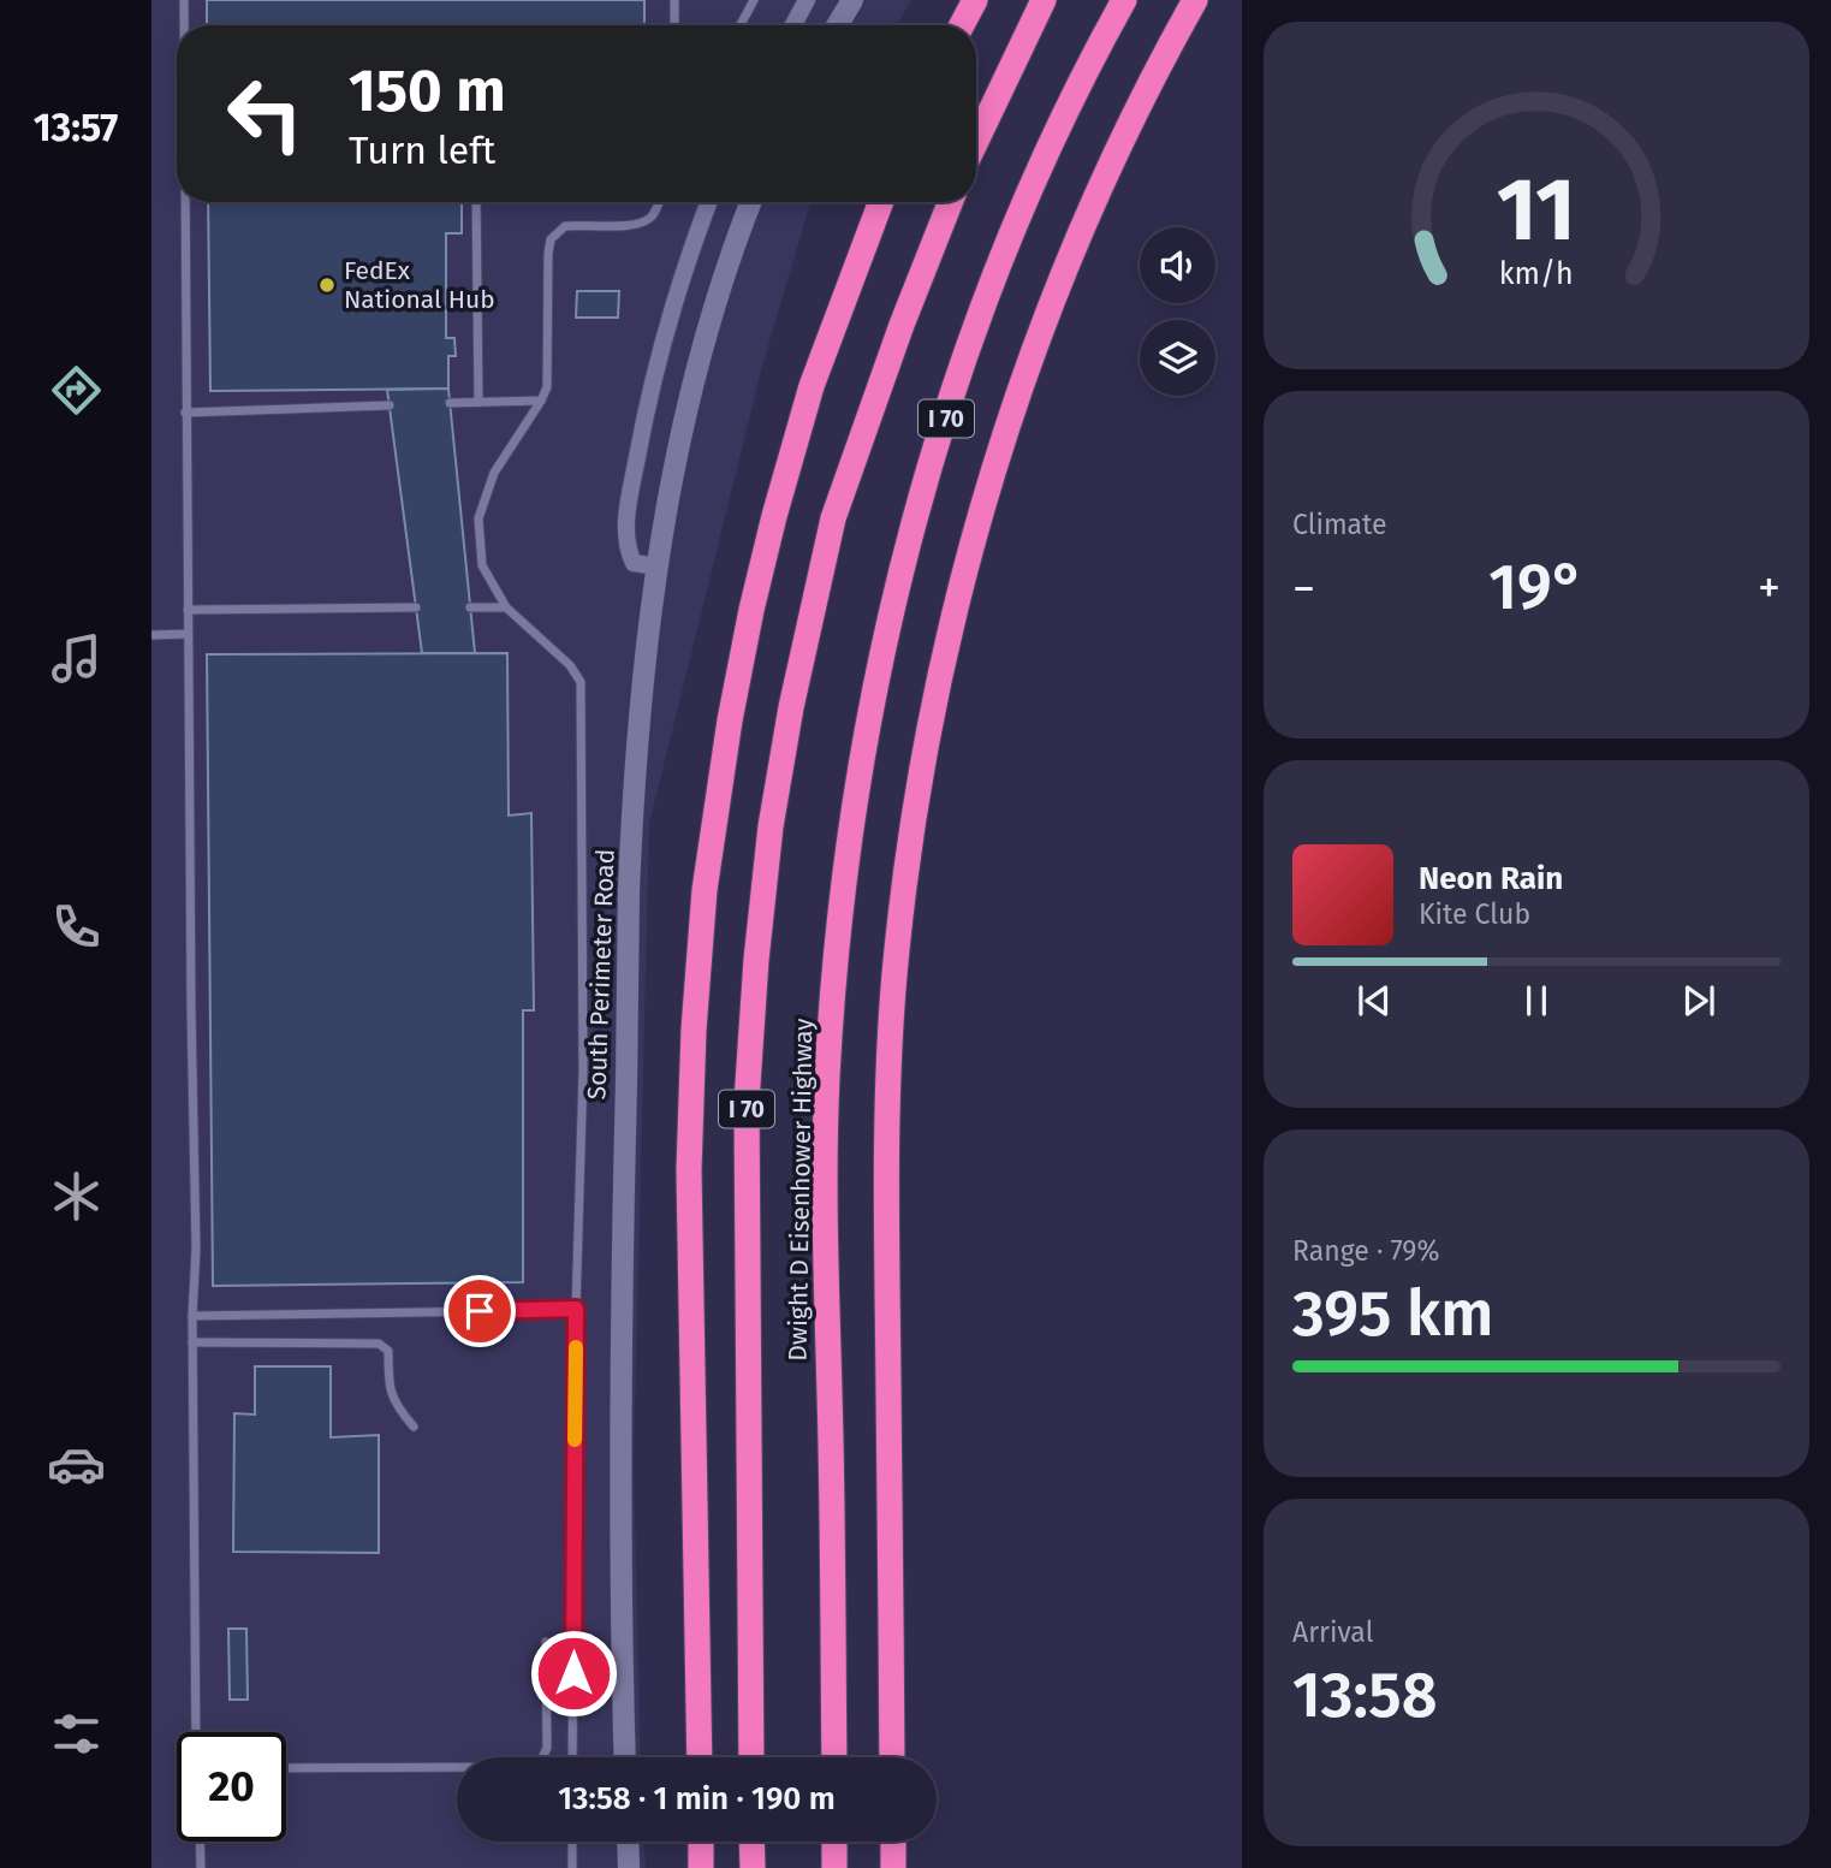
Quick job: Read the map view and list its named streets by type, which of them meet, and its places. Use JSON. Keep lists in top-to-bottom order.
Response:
{
  "streets": {
    "highway": ["I 70", "Dwight D Eisenhower Highway"],
    "street": ["South Perimeter Road"]
  },
  "places": ["FedEx National Hub"],
  "page": {
    "tabs": "13:57",
    "turn": ["150 m", "Turn left"],
    "tile": [
      "Climate",
      ["Range · 79%", "395 km"],
      ["Arrival", "13:58"]
    ],
    "heat": ["−", "19°", "+"],
    "song": ["Neon Rain", "Kite Club"],
    "limit": "20",
    "trip": "13:58 · 1 min · 190 m",
    "gauge": ["11", "km/h"]
  }
}
